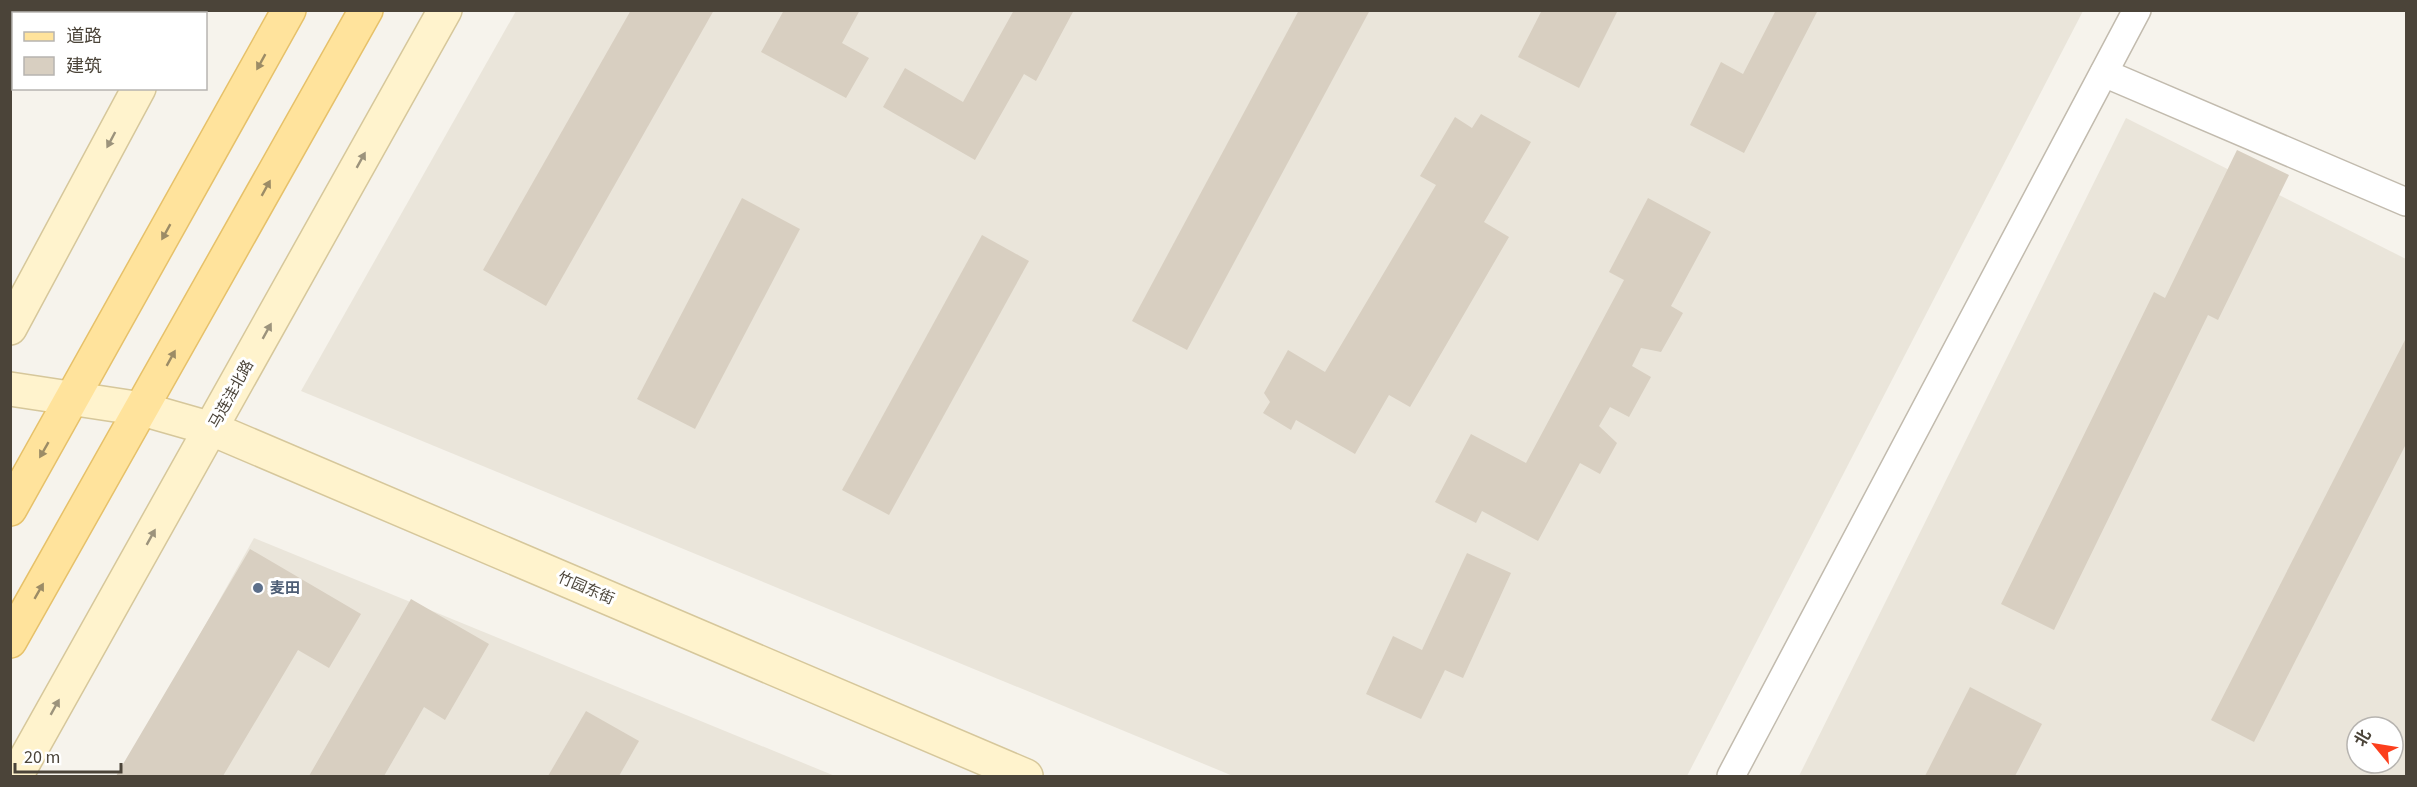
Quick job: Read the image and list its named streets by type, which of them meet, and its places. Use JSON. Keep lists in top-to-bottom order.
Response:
{
  "streets": {
    "street": ["马连洼北路", "竹园东街"]
  },
  "crossings": [
    ["马连洼北路", "竹园东街"]
  ],
  "places": ["麦田"],
  "legend": ["道路", "建筑"],
  "scale_bar": "20 m",
  "north": "top left"
}
